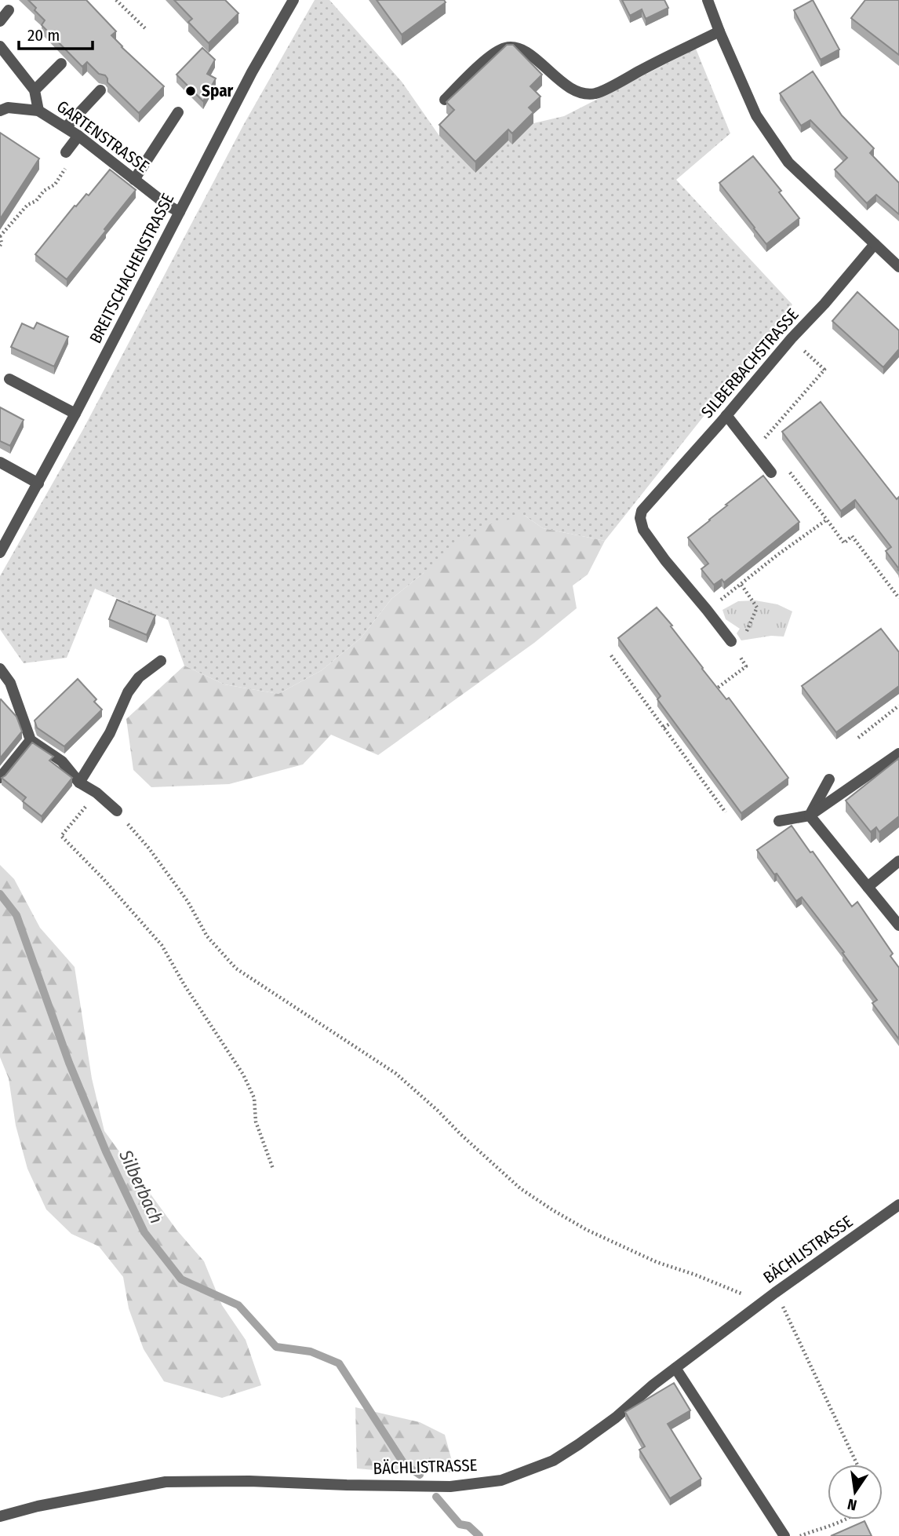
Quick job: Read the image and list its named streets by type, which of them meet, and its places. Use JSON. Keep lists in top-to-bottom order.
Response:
{
  "streets": {
    "street": [
      "GARTENSTRASSE",
      "BREITSCHACHENSTRASSE",
      "SILBERBACHSTRASSE",
      "BÄCHLISTRASSE"
    ]
  },
  "crossings": [
    ["GARTENSTRASSE", "BREITSCHACHENSTRASSE"]
  ],
  "water": ["Silberbach"],
  "places": ["Spar"],
  "scale_bar": "20 m",
  "north": "bottom"
}
